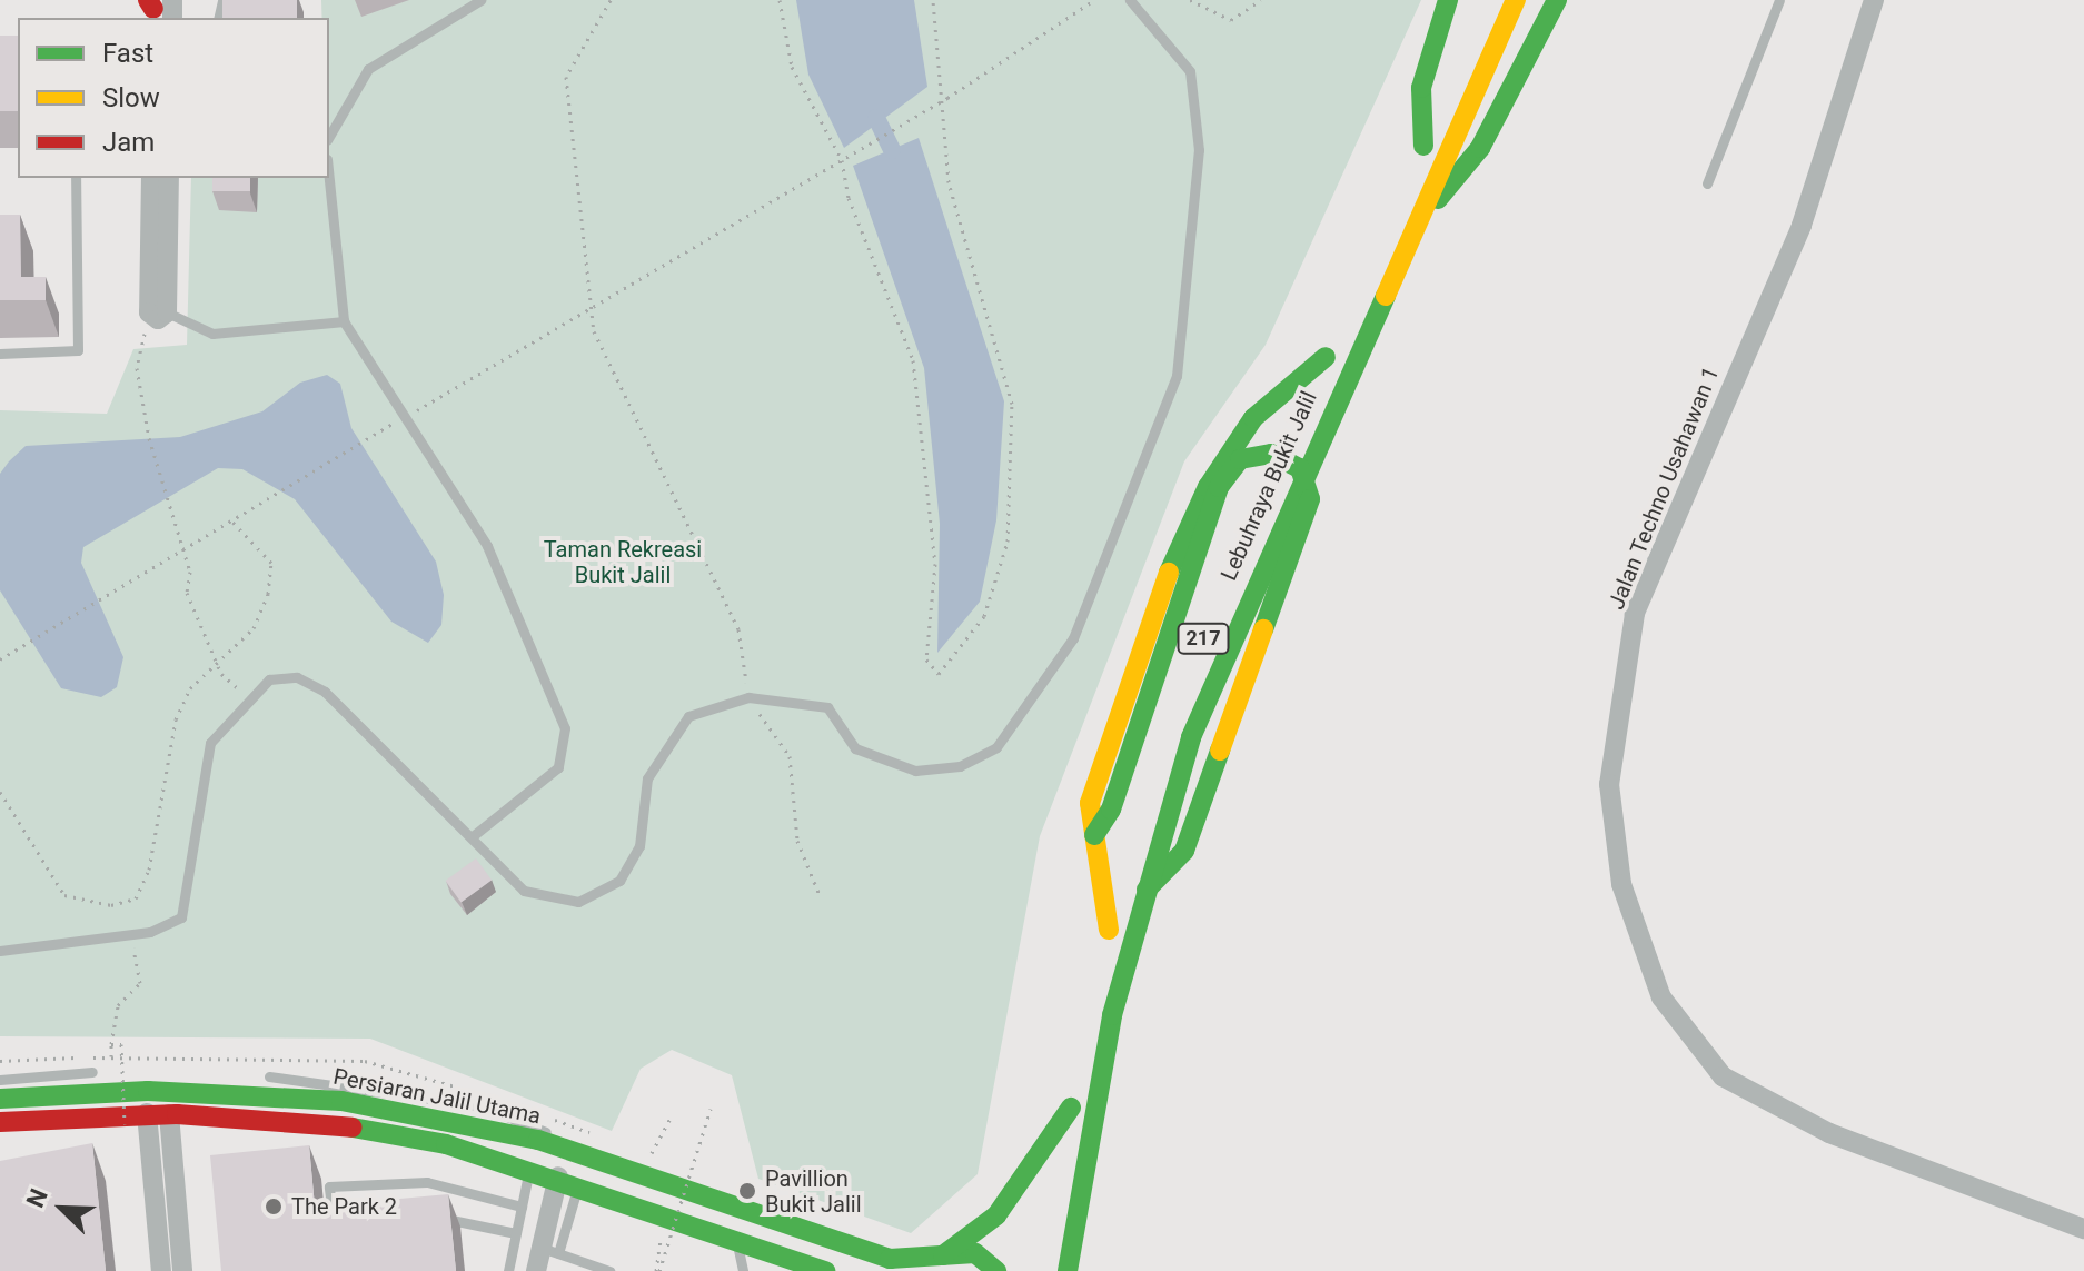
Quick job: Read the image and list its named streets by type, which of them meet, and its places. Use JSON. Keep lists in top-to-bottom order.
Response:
{
  "streets": {
    "main road": ["Lebuhraya Bukit Jalil", "217", "Persiaran Jalil Utama"],
    "street": ["Jalan Techno Usahawan 1"]
  },
  "parks": ["Taman Rekreasi Bukit Jalil"],
  "places": ["Pavillion Bukit Jalil", "The Park 2"],
  "legend": ["Fast", "Slow", "Jam"],
  "north": "top left"
}
